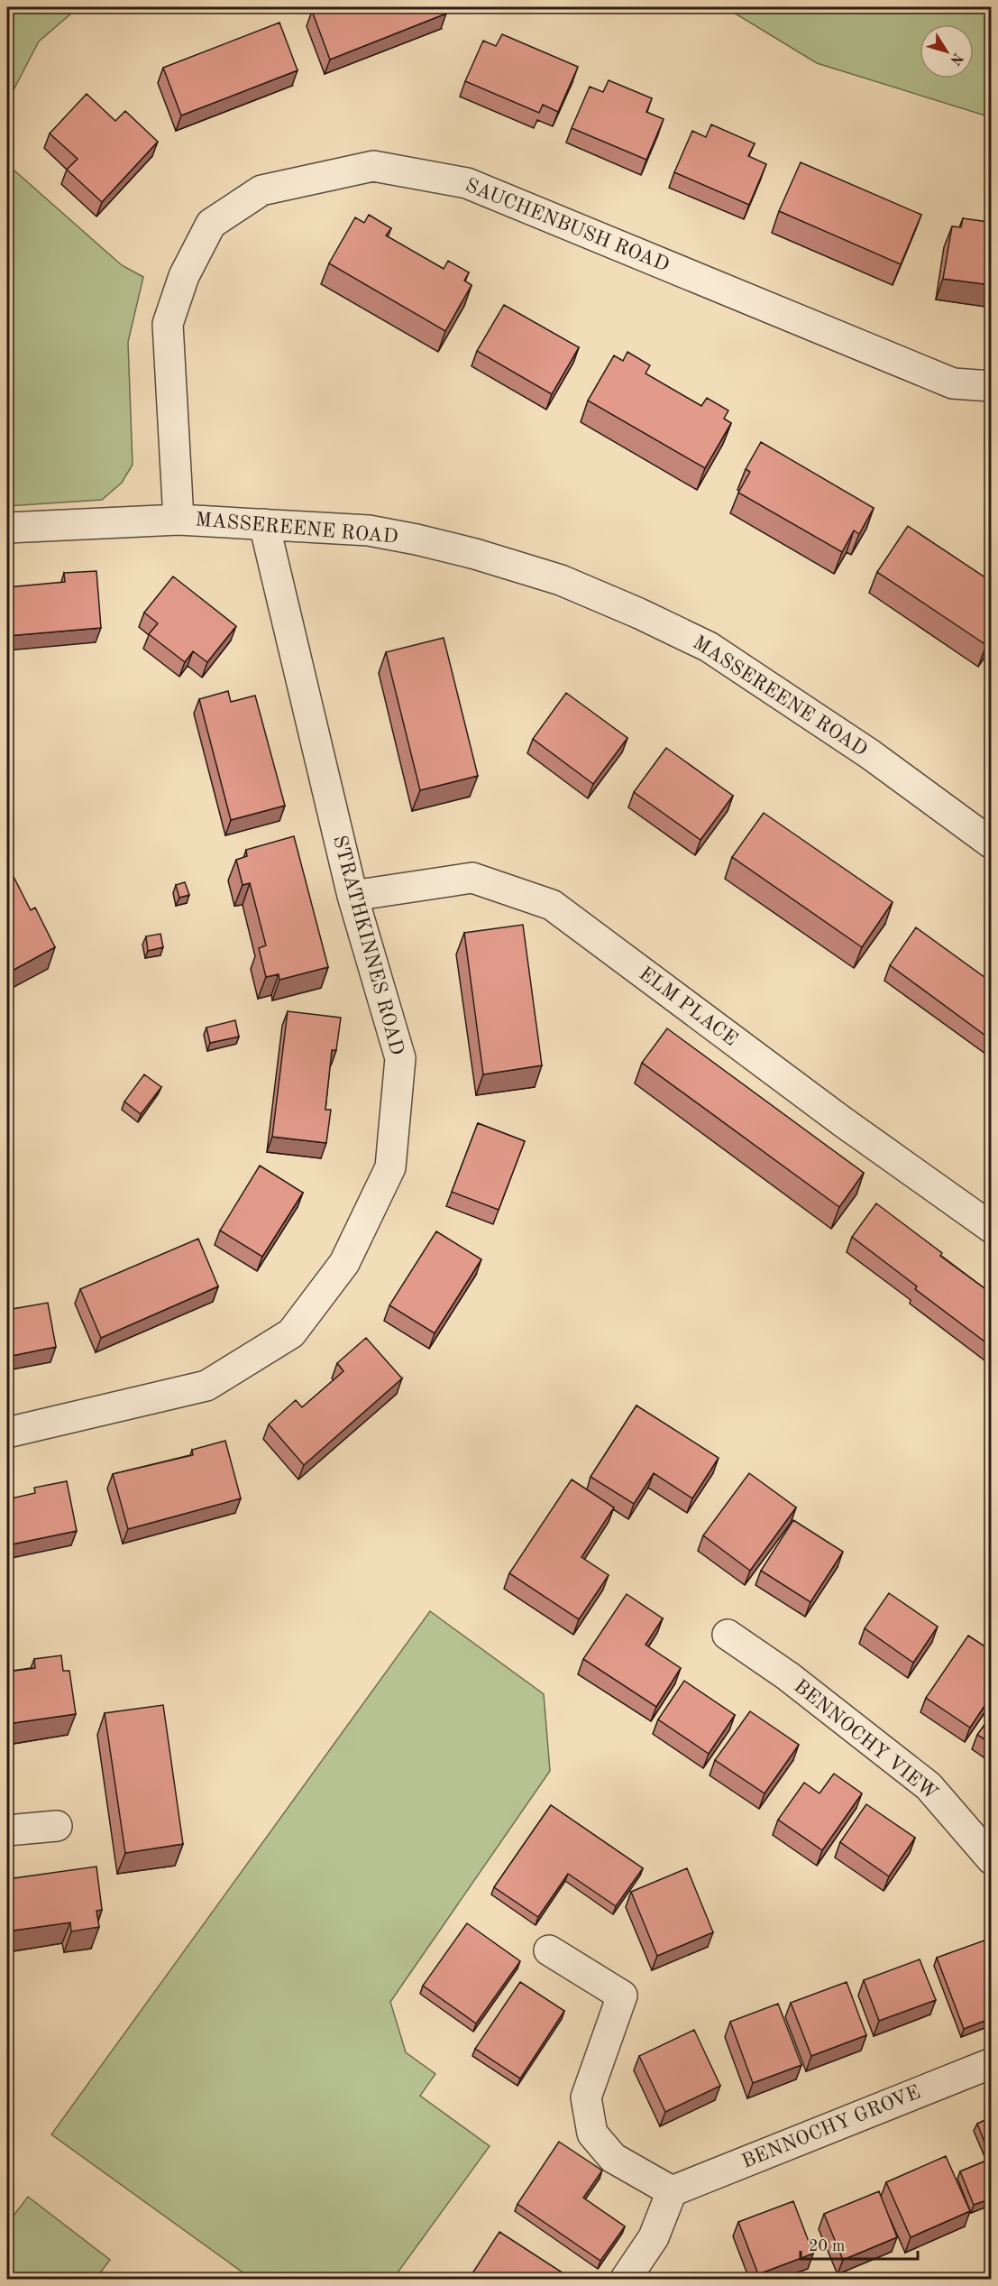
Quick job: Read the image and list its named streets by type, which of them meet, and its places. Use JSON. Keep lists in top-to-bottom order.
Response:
{
  "streets": {
    "street": [
      "SAUCHENBUSH ROAD",
      "MASSEREENE ROAD",
      "STRATHKINNES ROAD",
      "ELM PLACE",
      "BENNOCHY VIEW",
      "BENNOCHY GROVE"
    ]
  },
  "crossings": [
    ["SAUCHENBUSH ROAD", "MASSEREENE ROAD"],
    ["MASSEREENE ROAD", "STRATHKINNES ROAD"],
    ["STRATHKINNES ROAD", "ELM PLACE"]
  ],
  "scale_bar": "20 m",
  "north": "bottom right"
}
